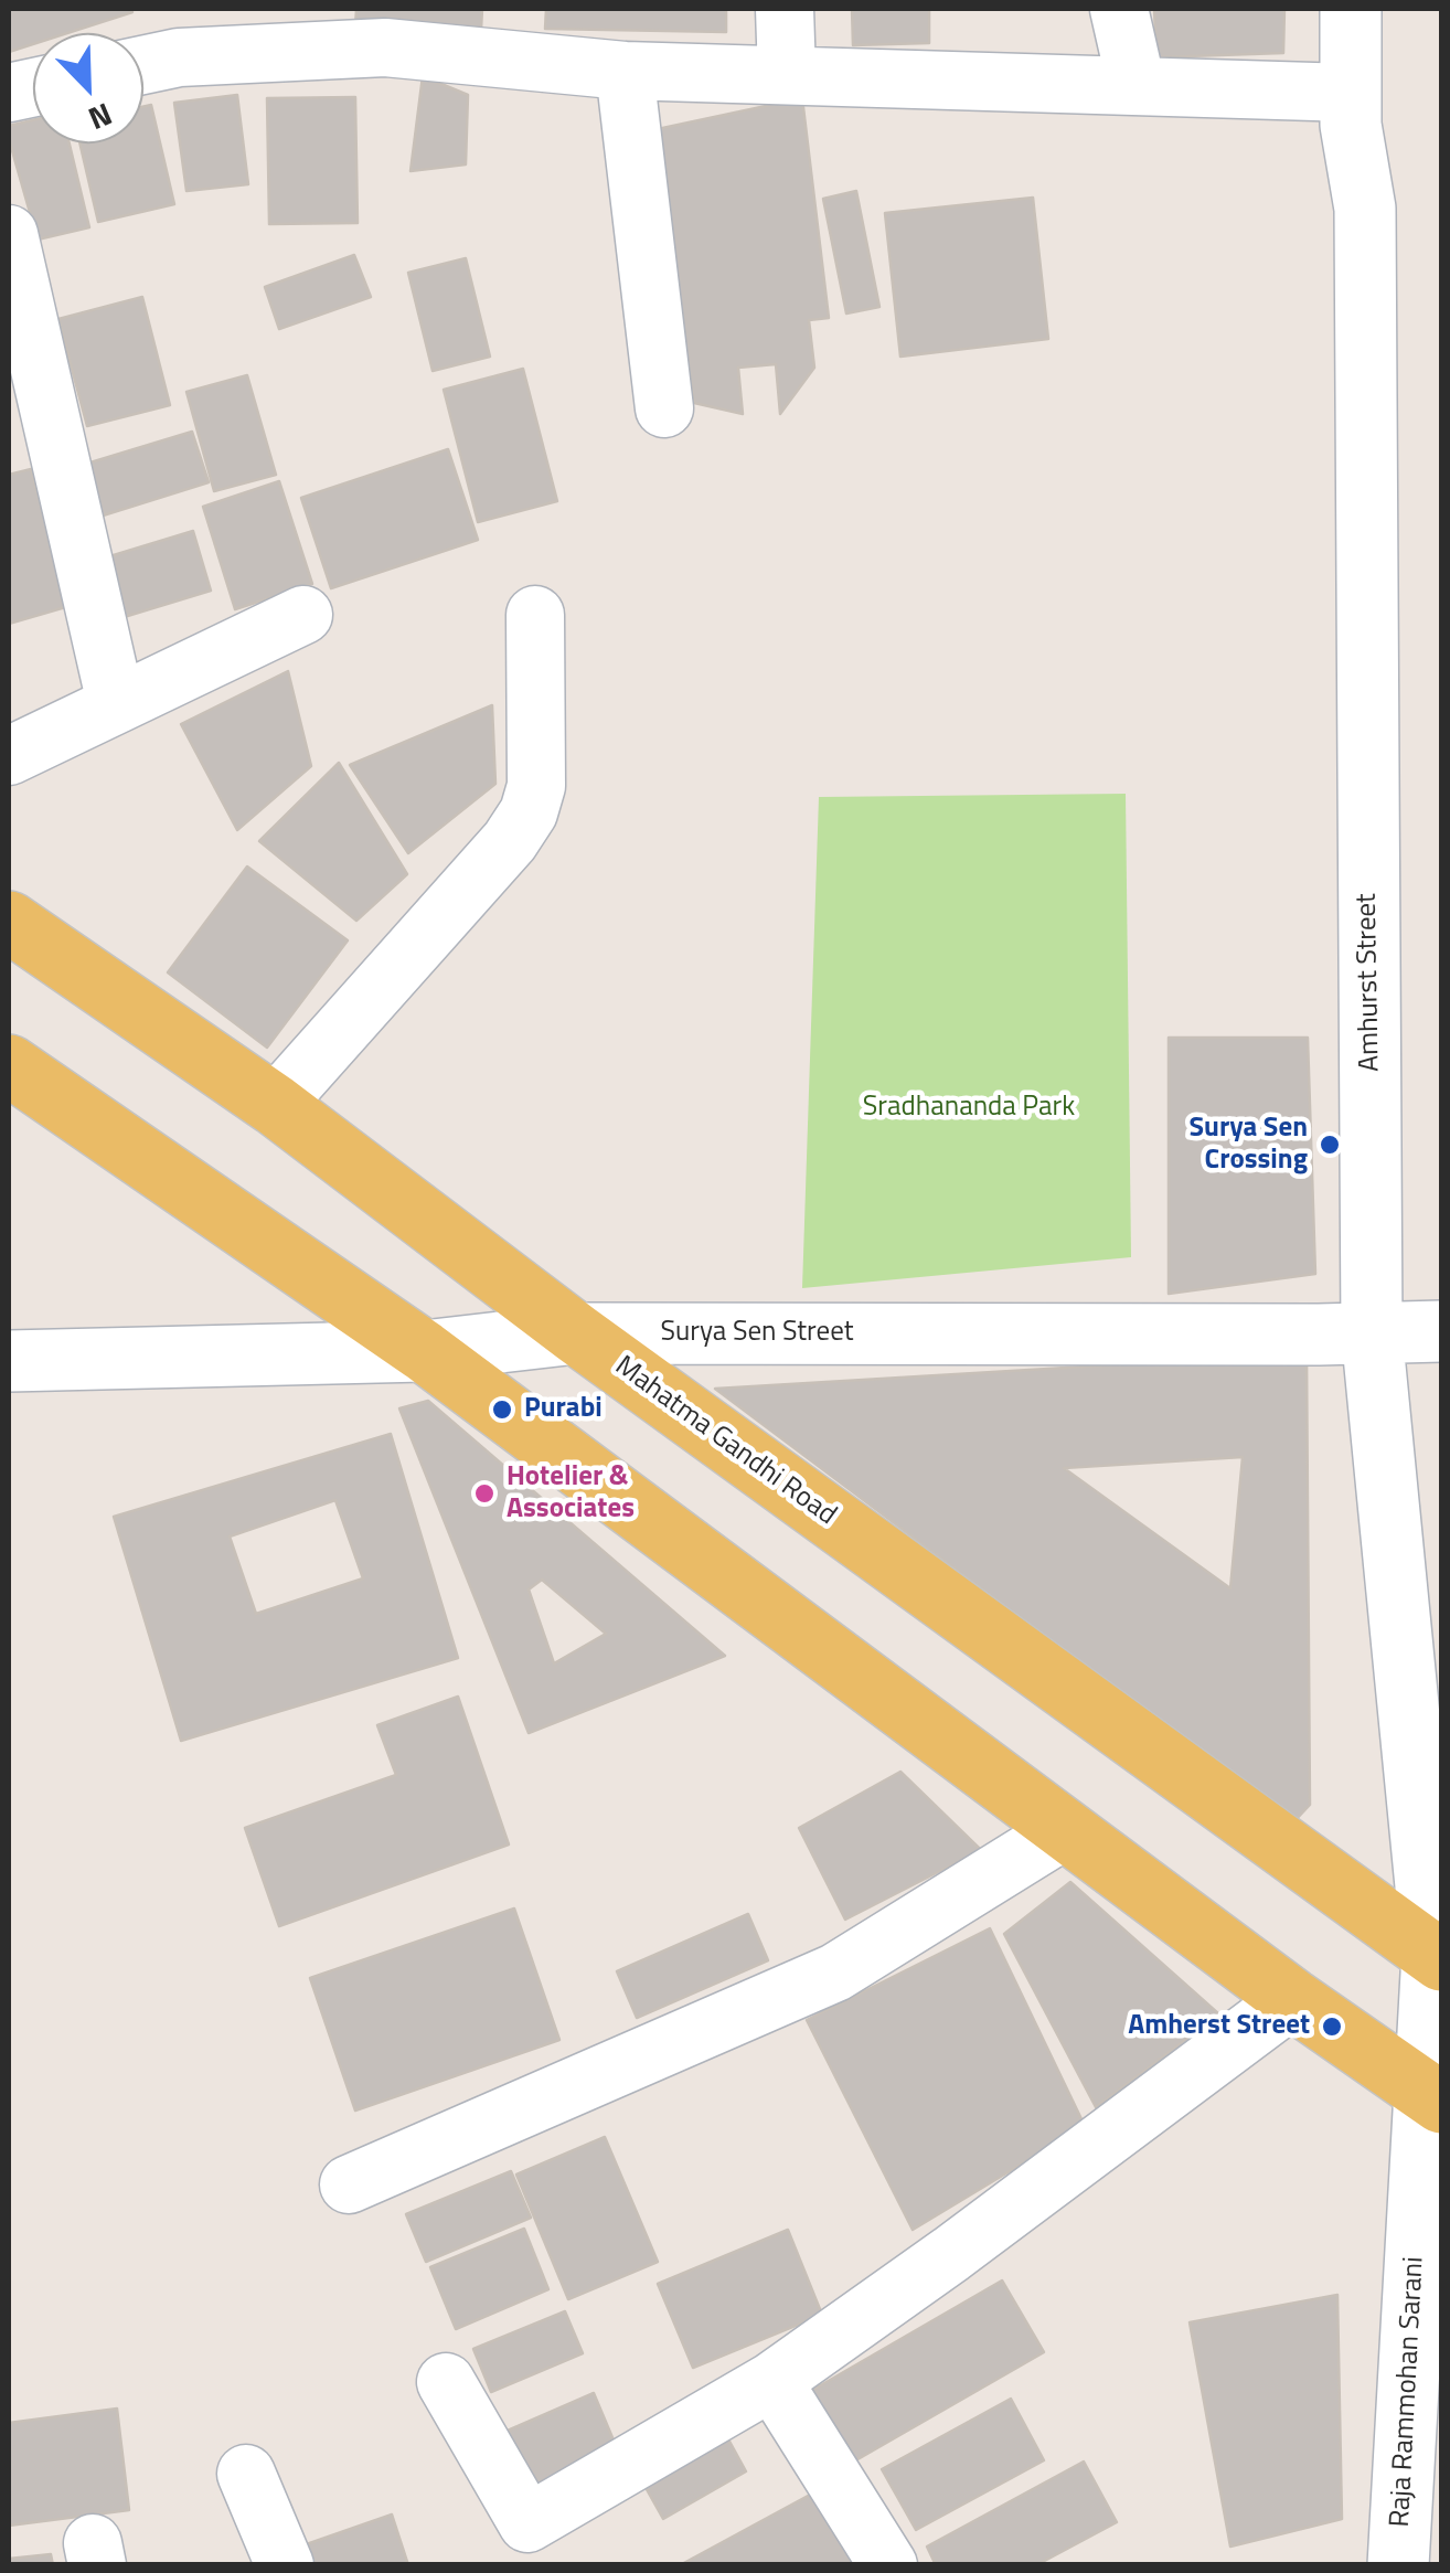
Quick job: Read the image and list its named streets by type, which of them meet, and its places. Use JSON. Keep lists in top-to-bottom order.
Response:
{
  "streets": {
    "main road": [
      "Amhurst Street",
      "Surya Sen Street",
      "Mahatma Gandhi Road",
      "Raja Rammohan Sarani"
    ]
  },
  "crossings": [
    ["Amhurst Street", "Surya Sen Street"],
    ["Amhurst Street", "Mahatma Gandhi Road"],
    ["Amhurst Street", "Raja Rammohan Sarani"],
    ["Surya Sen Street", "Mahatma Gandhi Road"],
    ["Mahatma Gandhi Road", "Raja Rammohan Sarani"]
  ],
  "parks": ["Sradhananda Park"],
  "places": [
    "Surya Sen Crossing",
    "Purabi",
    "Hotelier & Associates",
    "Amherst Street"
  ],
  "north": "bottom right"
}
